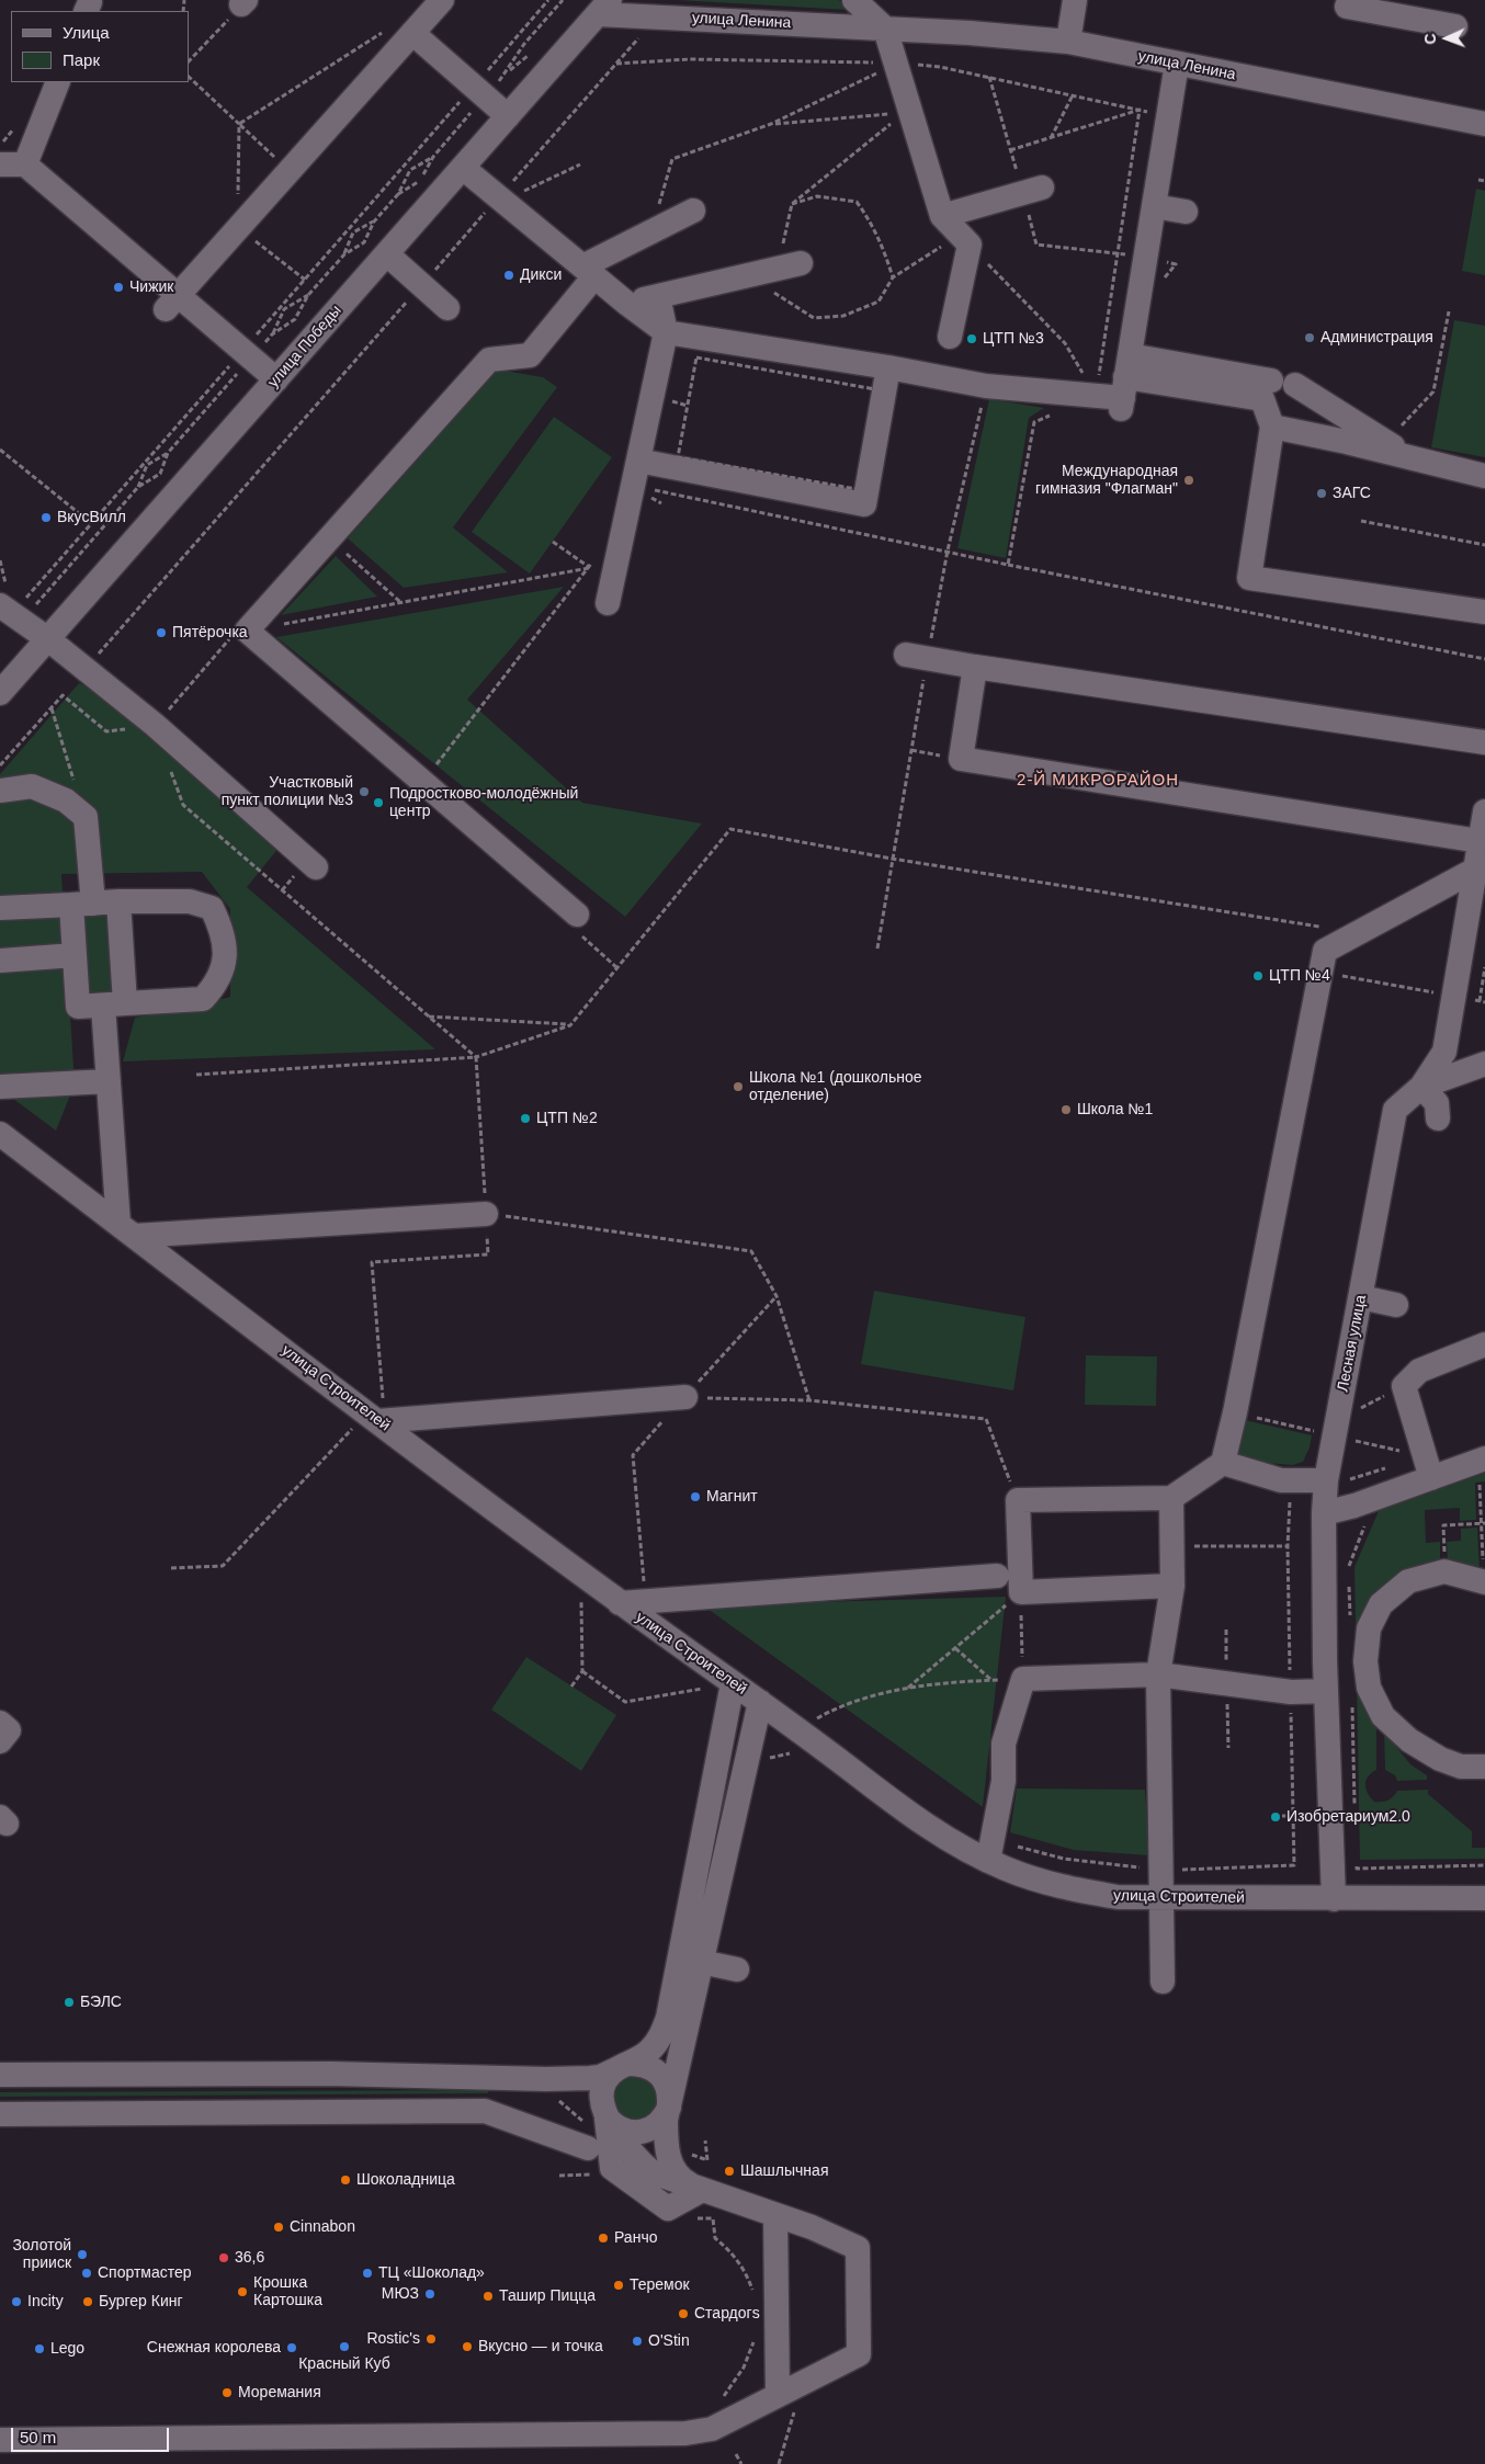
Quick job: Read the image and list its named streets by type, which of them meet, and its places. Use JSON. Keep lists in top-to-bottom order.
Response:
{
  "streets": {
    "street": [
      "улица Ленина",
      "улица Победы",
      "Лесная улица",
      "улица Строителей"
    ]
  },
  "crossings": [
    ["улица Ленина", "улица Победы"],
    ["Лесная улица", "улица Строителей"]
  ],
  "districts": ["2-Й МИКРОРАЙОН"],
  "places": [
    "Дикси",
    "Чижик",
    "Администрация",
    "ЦТП №3",
    "Международная гимназия \"Флагман\"",
    "ЗАГС",
    "ВкусВилл",
    "Пятёрочка",
    "Участковый пункт полиции №3",
    "Подростково-молодёжный центр",
    "ЦТП №4",
    "Школа №1 (дошкольное отделение)",
    "Школа №1",
    "ЦТП №2",
    "Магнит",
    "Изобретариум2.0",
    "БЭЛС",
    "Шашлычная",
    "Шоколадница",
    "Cinnabon",
    "Ранчо",
    "Золотой прииск",
    "36,6",
    "Спортмастер",
    "ТЦ «Шоколад»",
    "Теремок",
    "Крошка Картошка",
    "МЮЗ",
    "Ташир Пицца",
    "Incity",
    "Бургер Кинг",
    "Стардогs",
    "Rostic's",
    "O'Stin",
    "Красный Куб",
    "Вкусно — и точка",
    "Снежная королева",
    "Lego",
    "Моремания"
  ],
  "legend": ["Улица", "Парк"],
  "scale_bar": "50 m",
  "north": "left"
}
